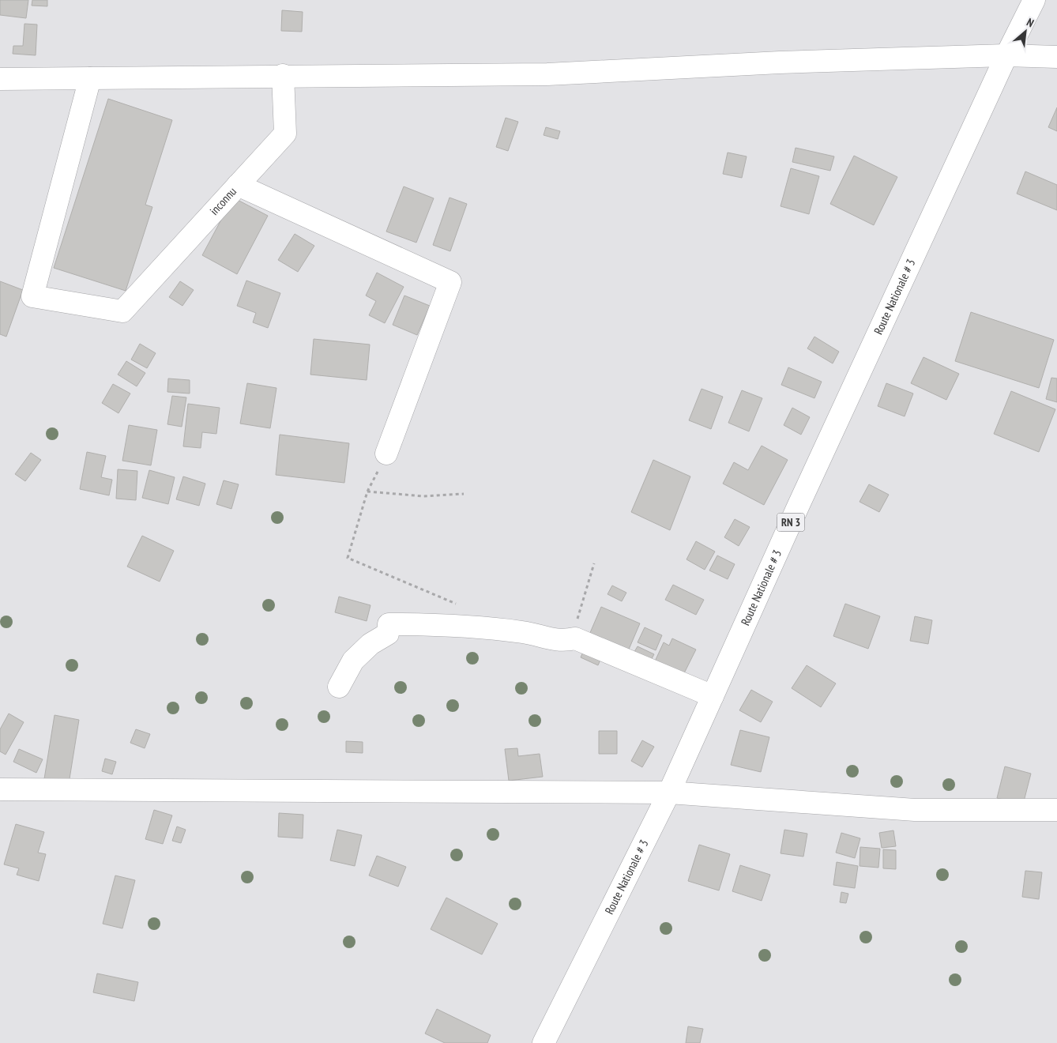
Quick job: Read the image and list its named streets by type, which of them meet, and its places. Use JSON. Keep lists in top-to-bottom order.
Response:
{
  "streets": {
    "street": ["inconnu", "Route Nationale # 3", "RN 3"]
  },
  "north": "top right"
}
